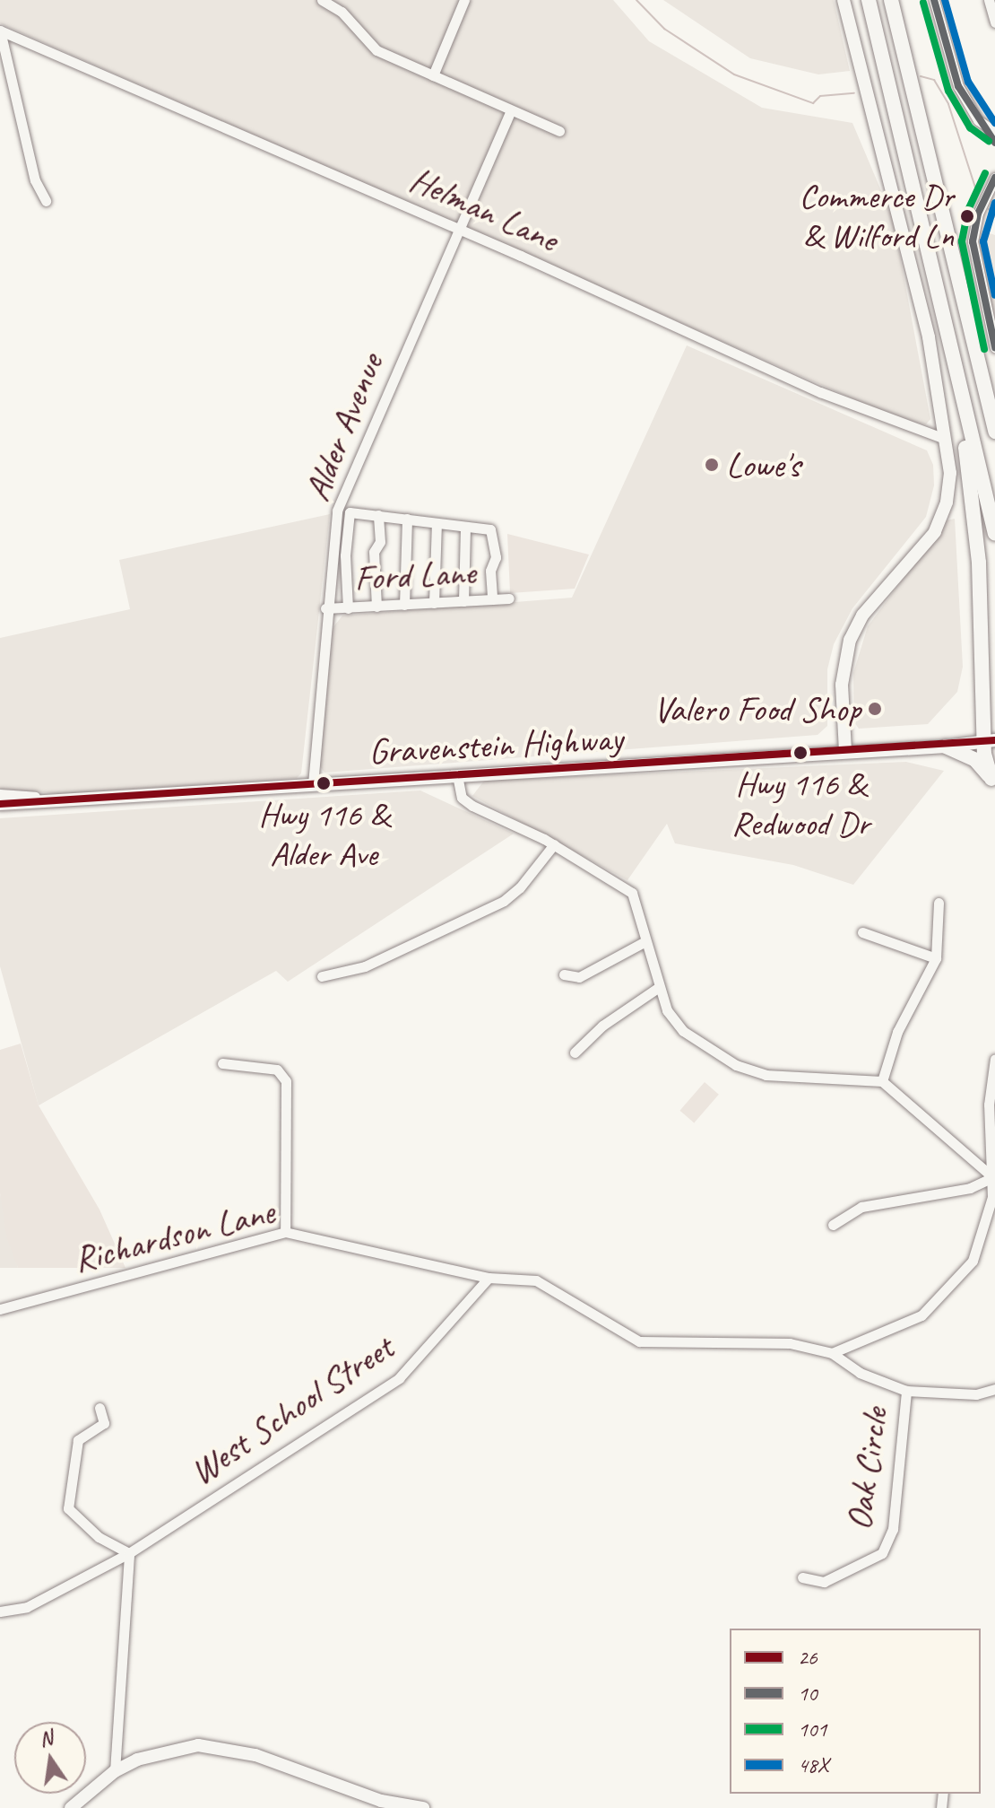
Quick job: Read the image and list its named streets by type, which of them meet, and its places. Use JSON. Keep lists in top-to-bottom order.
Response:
{
  "streets": {
    "main road": ["Gravenstein Highway"],
    "street": [
      "Helman Lane",
      "Alder Avenue",
      "Ford Lane",
      "Richardson Lane",
      "West School Street",
      "Oak Circle"
    ]
  },
  "crossings": [
    ["Helman Lane", "Alder Avenue"],
    ["Alder Avenue", "Ford Lane"],
    ["Alder Avenue", "Gravenstein Highway"],
    ["Richardson Lane", "West School Street"]
  ],
  "places": [
    "Commerce Dr & Wilford Ln",
    "Lowe's",
    "Valero Food Shop",
    "Hwy 116 & Redwood Dr",
    "Hwy 116 & Alder Ave"
  ],
  "lines": [
    "transit line 10",
    "transit line 48X",
    "transit line 101",
    "transit line 26"
  ],
  "legend": [
    "26",
    "10",
    "101",
    "48X"
  ],
  "north": "top"
}
